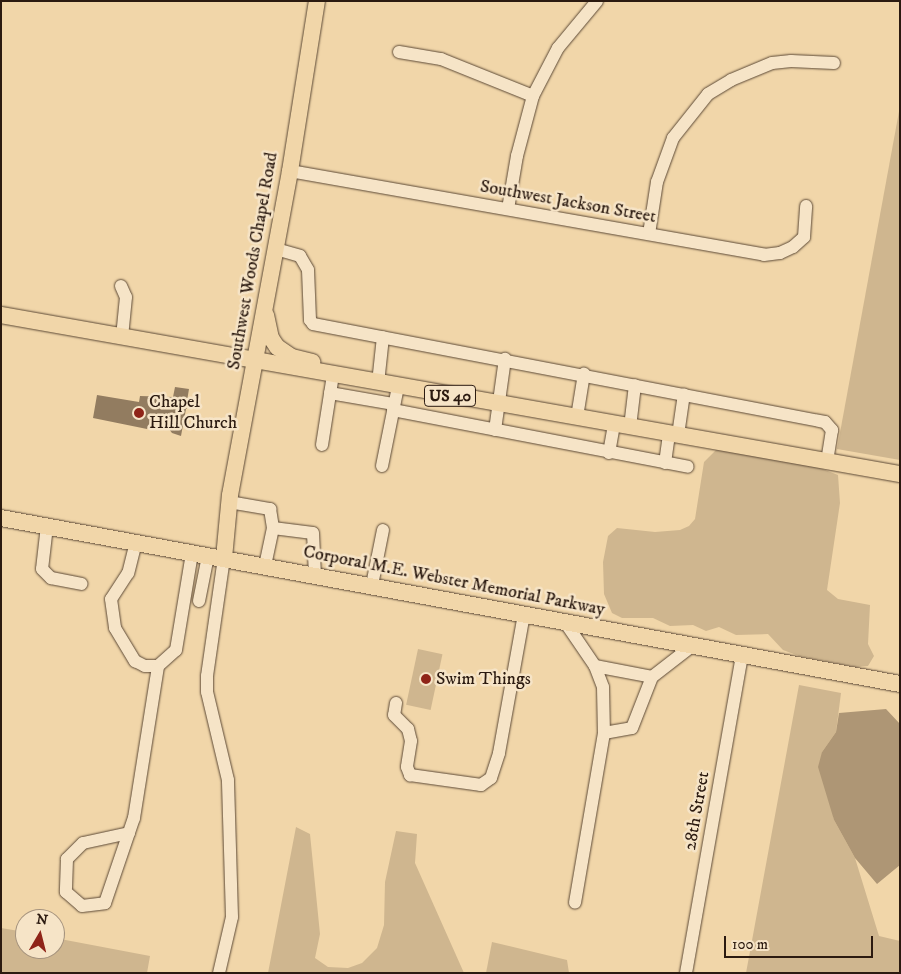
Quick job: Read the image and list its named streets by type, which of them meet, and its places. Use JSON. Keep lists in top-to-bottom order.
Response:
{
  "streets": {
    "main road": ["Southwest Woods Chapel Road", "US 40", "Corporal M.E. Webster Memorial Parkway"],
    "street": ["Southwest Jackson Street", "28th Street"]
  },
  "crossings": [
    ["Southwest Jackson Street", "Southwest Woods Chapel Road"],
    ["Southwest Woods Chapel Road", "US 40"],
    ["Southwest Woods Chapel Road", "Corporal M.E. Webster Memorial Parkway"],
    ["Corporal M.E. Webster Memorial Parkway", "28th Street"]
  ],
  "places": ["Chapel Hill Church", "Swim Things"],
  "scale_bar": "100 m",
  "north": "top"
}
